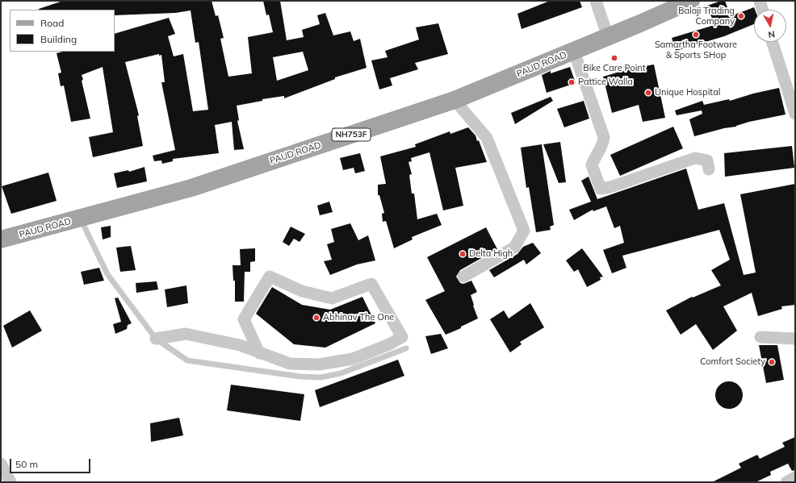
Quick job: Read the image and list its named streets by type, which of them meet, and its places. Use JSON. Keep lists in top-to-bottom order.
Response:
{
  "streets": {
    "main road": ["PAUD ROAD", "NH753F"]
  },
  "places": [
    "Balaji Trading Company",
    "Samartha Footware & Sports SHop",
    "Bike Care Point",
    "Pattice Walla",
    "Unique Hospital",
    "Delta High",
    "Abhinav The One",
    "Comfort Society"
  ],
  "legend": ["Road", "Building"],
  "scale_bar": "50 m",
  "north": "bottom"
}
